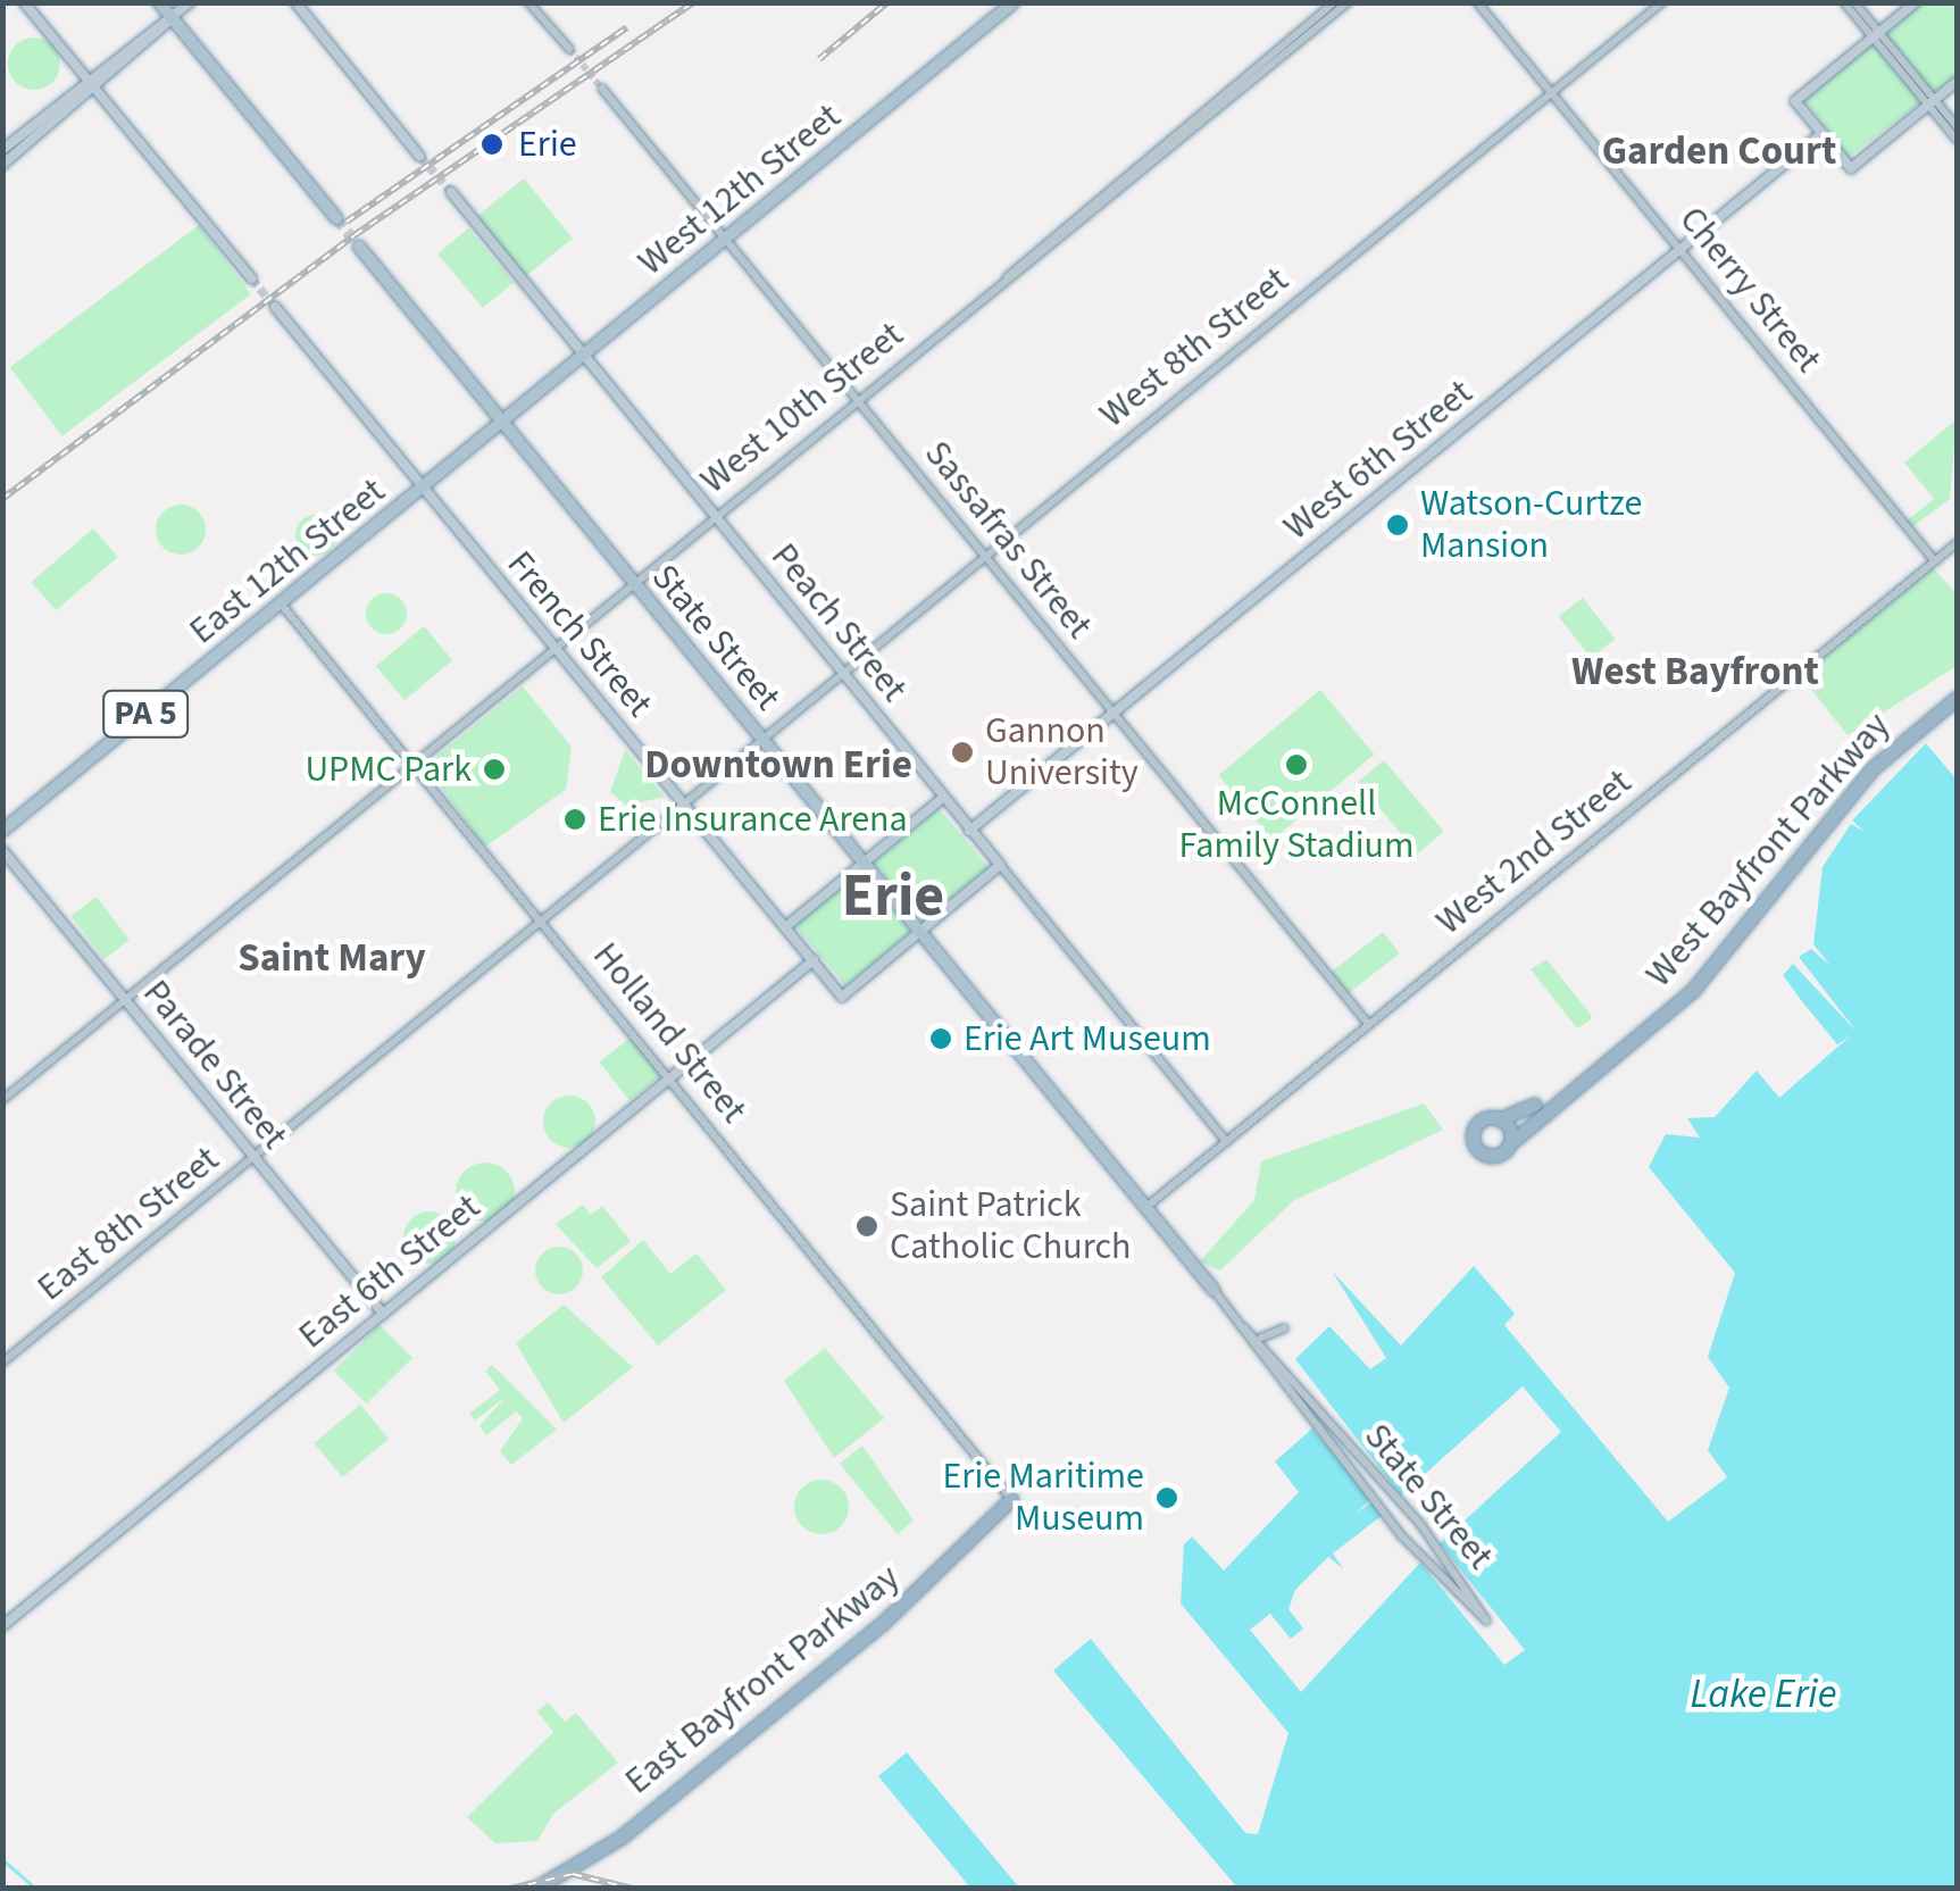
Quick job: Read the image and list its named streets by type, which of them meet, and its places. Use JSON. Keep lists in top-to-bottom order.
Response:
{
  "streets": {
    "highway": ["West Bayfront Parkway", "East Bayfront Parkway"],
    "main road": [
      "West 12th Street",
      "West 6th Street",
      "East 12th Street",
      "Peach Street",
      "French Street",
      "State Street",
      "PA 5",
      "Parade Street",
      "East 6th Street"
    ],
    "street": [
      "Cherry Street",
      "West 8th Street",
      "West 10th Street",
      "Sassafras Street",
      "West 2nd Street",
      "Holland Street",
      "East 8th Street"
    ]
  },
  "crossings": [
    ["West 12th Street", "Sassafras Street"],
    ["West 12th Street", "East 12th Street"],
    ["West 12th Street", "Peach Street"],
    ["West 12th Street", "State Street"],
    ["Cherry Street", "West 8th Street"],
    ["Cherry Street", "West 6th Street"],
    ["Cherry Street", "West 2nd Street"],
    ["West 8th Street", "Sassafras Street"],
    ["West 8th Street", "Peach Street"],
    ["West 8th Street", "State Street"],
    ["West 8th Street", "East 8th Street"],
    ["West 10th Street", "Sassafras Street"],
    ["West 10th Street", "Peach Street"],
    ["West 10th Street", "French Street"],
    ["West 10th Street", "State Street"],
    ["West 10th Street", "Holland Street"],
    ["West 10th Street", "Parade Street"],
    ["West 6th Street", "Sassafras Street"],
    ["West 6th Street", "Peach Street"],
    ["Sassafras Street", "West 2nd Street"],
    ["East 12th Street", "French Street"],
    ["East 12th Street", "State Street"],
    ["East 12th Street", "Holland Street"],
    ["Peach Street", "West 2nd Street"],
    ["French Street", "State Street"],
    ["French Street", "East 8th Street"],
    ["French Street", "East 6th Street"],
    ["State Street", "West 2nd Street"],
    ["State Street", "East 8th Street"],
    ["Holland Street", "East 8th Street"],
    ["Holland Street", "East 6th Street"],
    ["Holland Street", "East Bayfront Parkway"],
    ["Parade Street", "East 8th Street"],
    ["Parade Street", "East 6th Street"]
  ],
  "districts": [
    "Garden Court",
    "West Bayfront",
    "Downtown Erie",
    "Erie",
    "Saint Mary"
  ],
  "water": ["Lake Erie"],
  "places": [
    "Erie",
    "Watson-Curtze Mansion",
    "Gannon University",
    "McConnell Family Stadium",
    "UPMC Park",
    "Erie Insurance Arena",
    "Erie Art Museum",
    "Saint Patrick Catholic Church",
    "Erie Maritime Museum"
  ]
}
